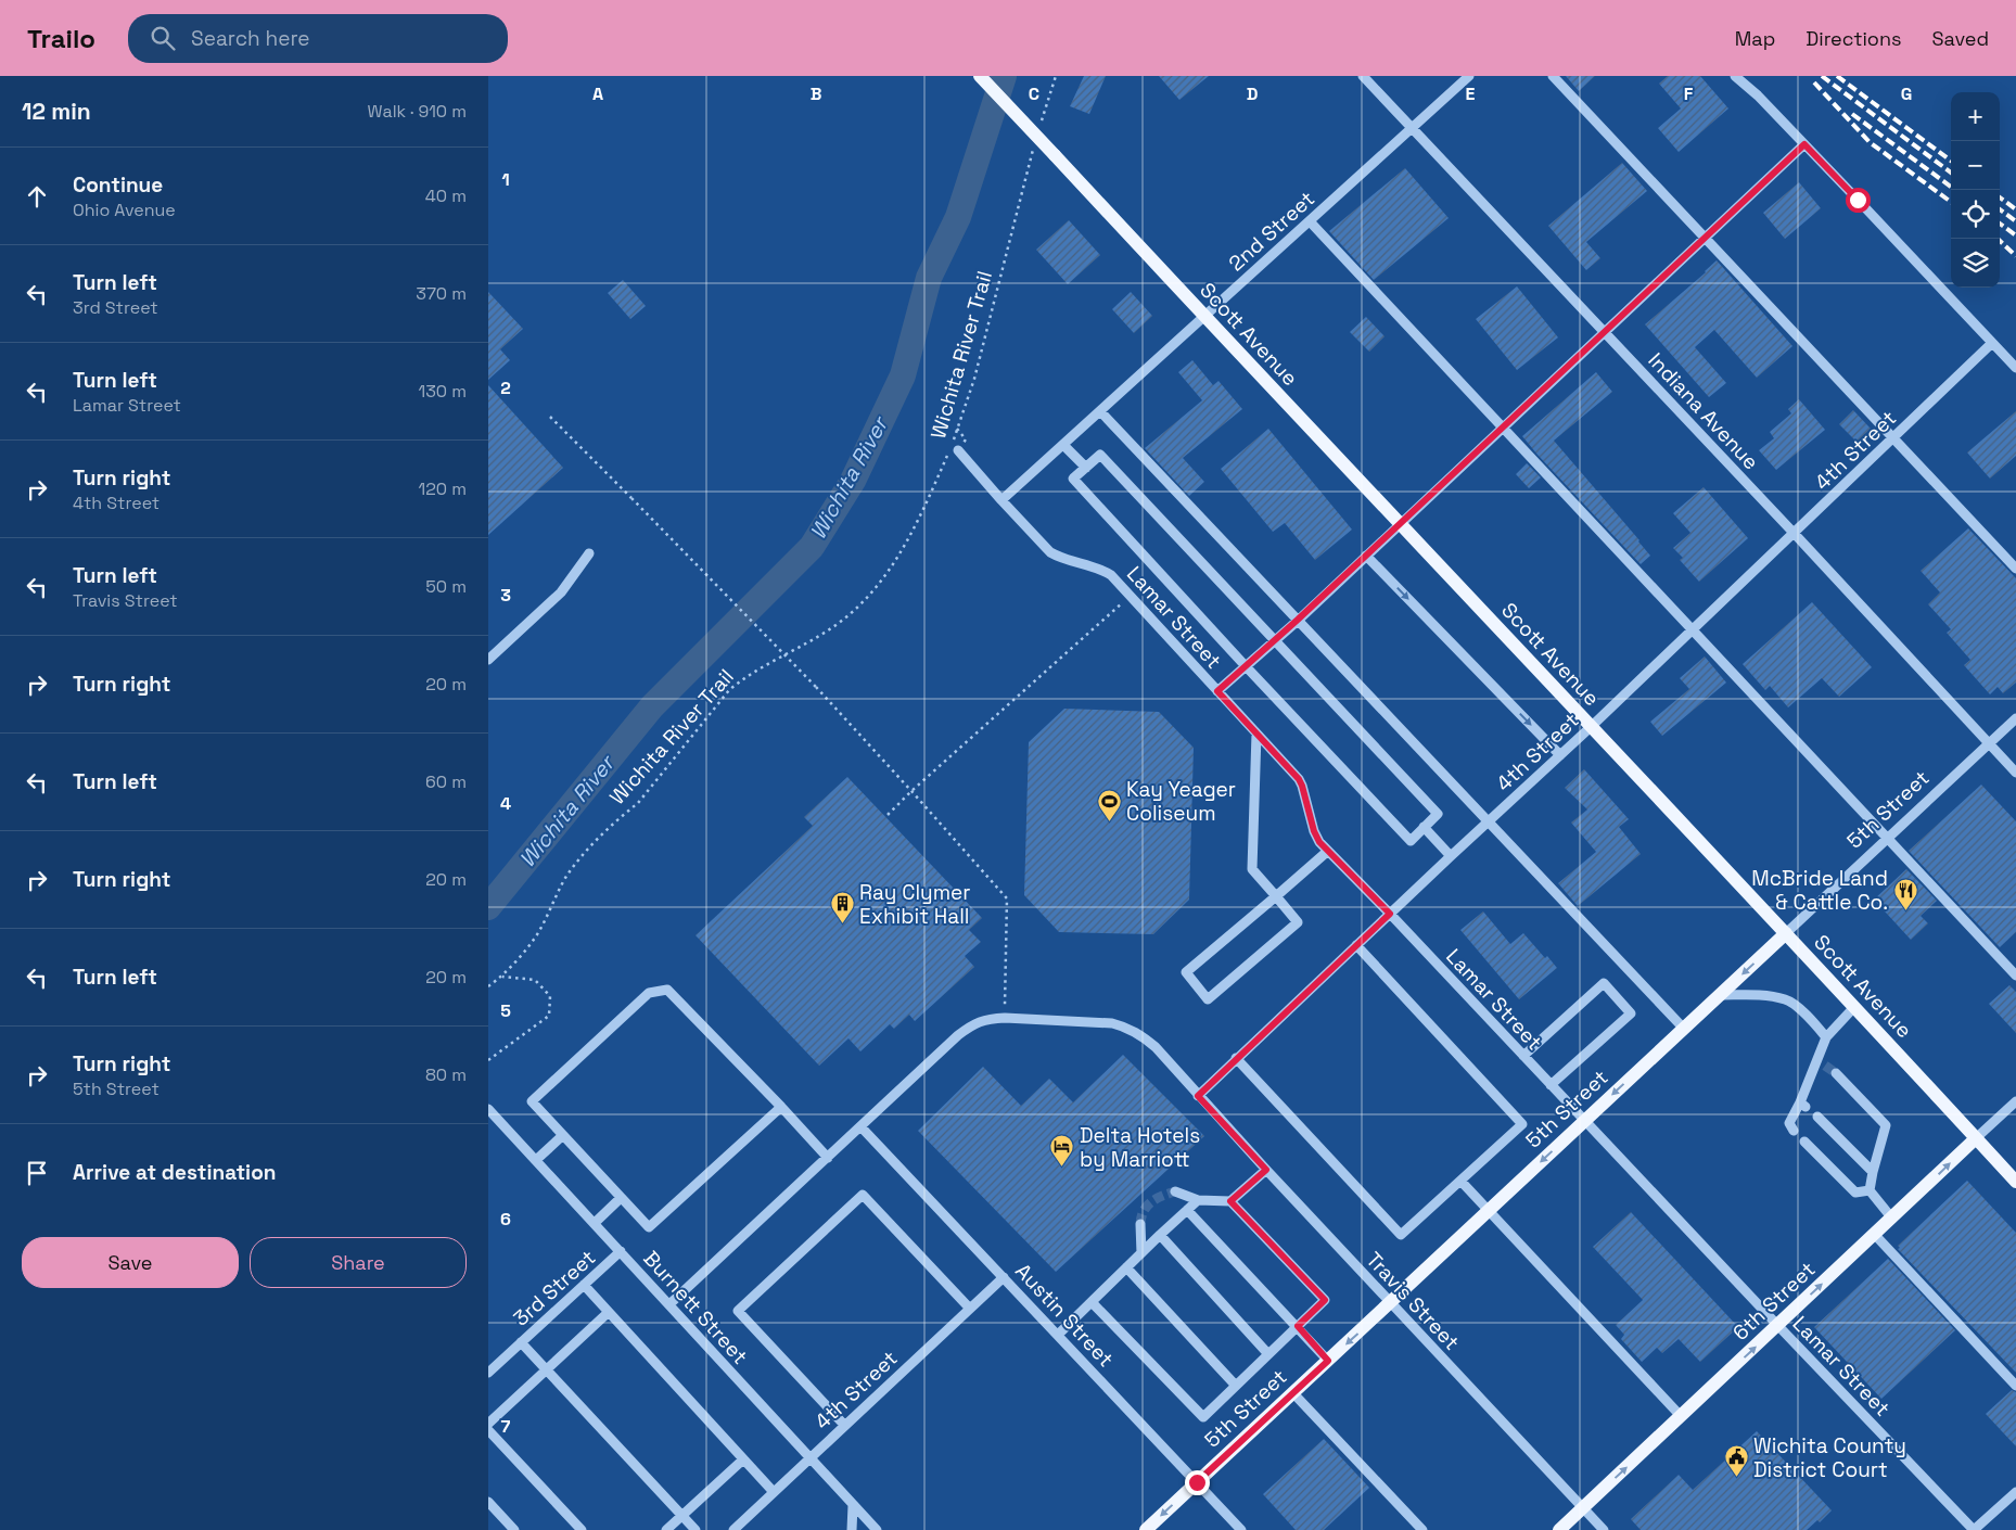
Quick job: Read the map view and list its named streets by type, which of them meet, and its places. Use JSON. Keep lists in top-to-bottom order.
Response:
{
  "streets": {
    "main road": ["Scott Avenue", "5th Street", "6th Street"],
    "street": [
      "2nd Street",
      "Indiana Avenue",
      "4th Street",
      "Lamar Street",
      "3rd Street",
      "Travis Street",
      "Burnett Street",
      "Austin Street"
    ],
    "path": ["Wichita River Trail"]
  },
  "crossings": [
    ["2nd Street", "Scott Avenue"],
    ["2nd Street", "Indiana Avenue"],
    ["2nd Street", "Lamar Street"],
    ["Scott Avenue", "4th Street"],
    ["Scott Avenue", "5th Street"],
    ["Scott Avenue", "6th Street"],
    ["Wichita River Trail", "Lamar Street"],
    ["Indiana Avenue", "4th Street"],
    ["Indiana Avenue", "5th Street"],
    ["4th Street", "Lamar Street"],
    ["4th Street", "Travis Street"],
    ["4th Street", "Burnett Street"],
    ["4th Street", "Austin Street"],
    ["Lamar Street", "5th Street"],
    ["Lamar Street", "6th Street"],
    ["5th Street", "Travis Street"],
    ["5th Street", "Austin Street"],
    ["3rd Street", "Burnett Street"],
    ["Travis Street", "6th Street"],
    ["Travis Street", "Burnett Street"],
    ["Travis Street", "Austin Street"]
  ],
  "one_way": ["5th Street", "6th Street"],
  "water": ["Wichita River"],
  "places": {
    "sports": ["Kay Yeager Coliseum"],
    "restaurant": ["McBride Land & Cattle Co."],
    "building": ["Ray Clymer Exhibit Hall"],
    "hotel": ["Delta Hotels by Marriott"],
    "public building": ["Wichita County District Court"]
  },
  "page": {
    "header": "Trailo",
    "search": "Search here",
    "nav": ["Map", "Directions", "Saved"],
    "heading": ["12 min", "Walk · 910 m"],
    "map_buttons": ["+", "−"],
    "list": [
      ["Continue", "Ohio Avenue", "40 m"],
      ["Turn left", "3rd Street", "370 m"],
      ["Turn left", "Lamar Street", "130 m"],
      ["Turn right", "4th Street", "120 m"],
      ["Turn left", "Travis Street", "50 m"],
      ["Turn right", "20 m"],
      ["Turn left", "60 m"],
      ["Turn right", "20 m"],
      ["Turn left", "20 m"],
      ["Turn right", "5th Street", "80 m"],
      "Arrive at destination"
    ],
    "buttons": ["Save", "Share"]
  },
  "grid": {
    "columns": [
      "A",
      "B",
      "C",
      "D",
      "E",
      "F",
      "G"
    ],
    "rows": [
      "1",
      "2",
      "3",
      "4",
      "5",
      "6",
      "7"
    ]
  }
}
